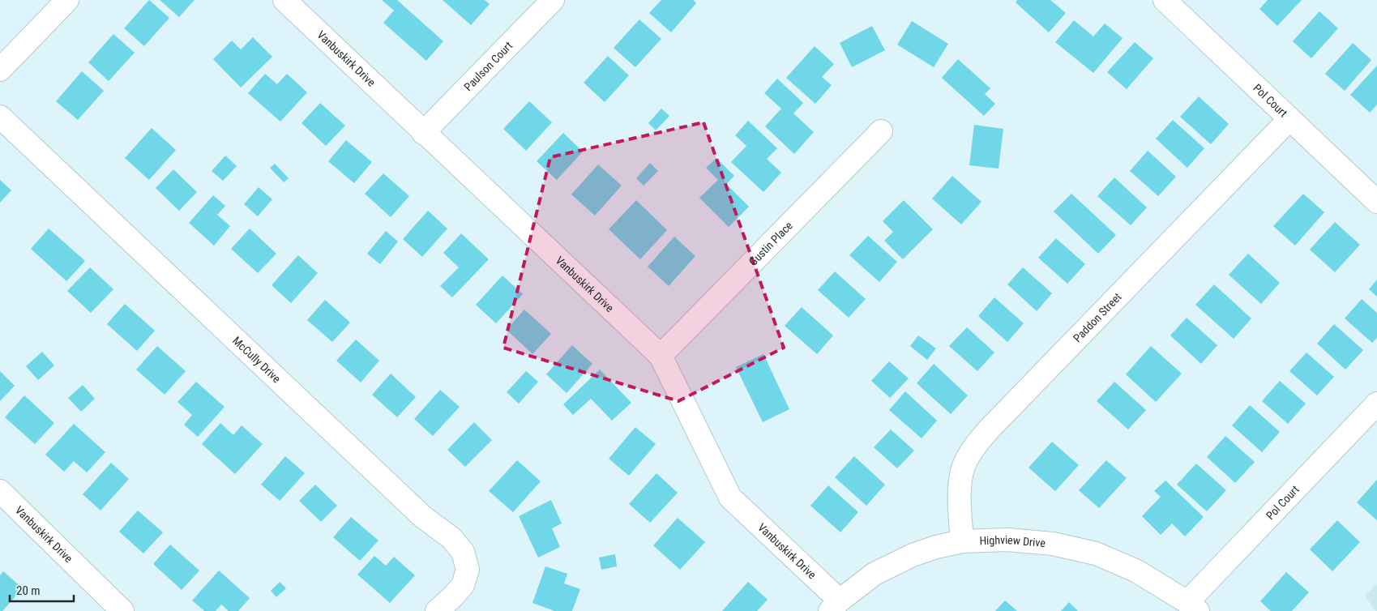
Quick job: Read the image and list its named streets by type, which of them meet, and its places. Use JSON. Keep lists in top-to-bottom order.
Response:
{
  "streets": {
    "street": [
      "Vanbuskirk Drive",
      "Paulson Court",
      "Pol Court",
      "Gustin Place",
      "Paddon Street",
      "McCully Drive",
      "Highview Drive"
    ]
  },
  "crossings": [
    ["Vanbuskirk Drive", "Paulson Court"],
    ["Vanbuskirk Drive", "Gustin Place"],
    ["Vanbuskirk Drive", "Highview Drive"],
    ["Pol Court", "Paddon Street"],
    ["Pol Court", "Highview Drive"],
    ["Paddon Street", "Highview Drive"]
  ],
  "scale_bar": "20 m"
}
